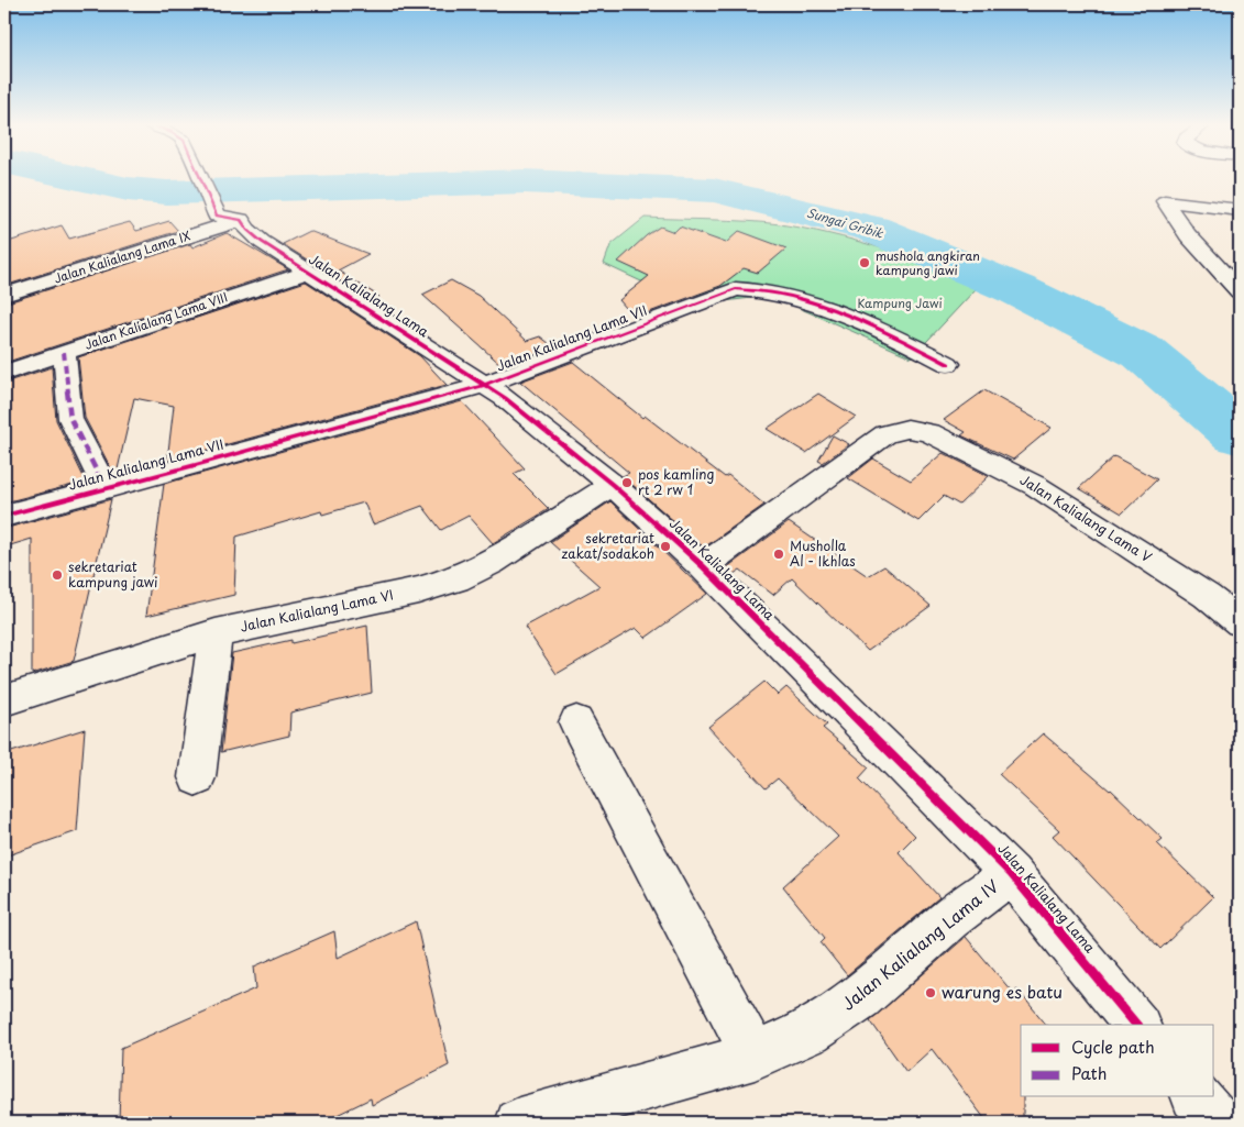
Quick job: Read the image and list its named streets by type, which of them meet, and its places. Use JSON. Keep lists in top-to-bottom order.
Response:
{
  "streets": {
    "street": [
      "Jalan Kalialang Lama IX",
      "Jalan Kalialang Lama",
      "Jalan Kalialang Lama VIII",
      "Jalan Kalialang Lama VII",
      "Jalan Kalialang Lama V",
      "Jalan Kalialang Lama VI",
      "Jalan Kalialang Lama IV"
    ]
  },
  "crossings": [
    ["Jalan Kalialang Lama IX", "Jalan Kalialang Lama"],
    ["Jalan Kalialang Lama", "Jalan Kalialang Lama VIII"],
    ["Jalan Kalialang Lama", "Jalan Kalialang Lama VII"],
    ["Jalan Kalialang Lama", "Jalan Kalialang Lama V"],
    ["Jalan Kalialang Lama", "Jalan Kalialang Lama VI"],
    ["Jalan Kalialang Lama", "Jalan Kalialang Lama IV"]
  ],
  "water": ["Sungai Gribik"],
  "parks": ["Kampung Jawi"],
  "places": [
    "mushola angkiran kampung jawi",
    "pos kamling rt 2 rw 1",
    "sekretariat zakat/sodakoh",
    "Musholla Al - Ikhlas",
    "sekretariat kampung jawi",
    "warung es batu"
  ],
  "legend": ["Cycle path", "Path"]
}
